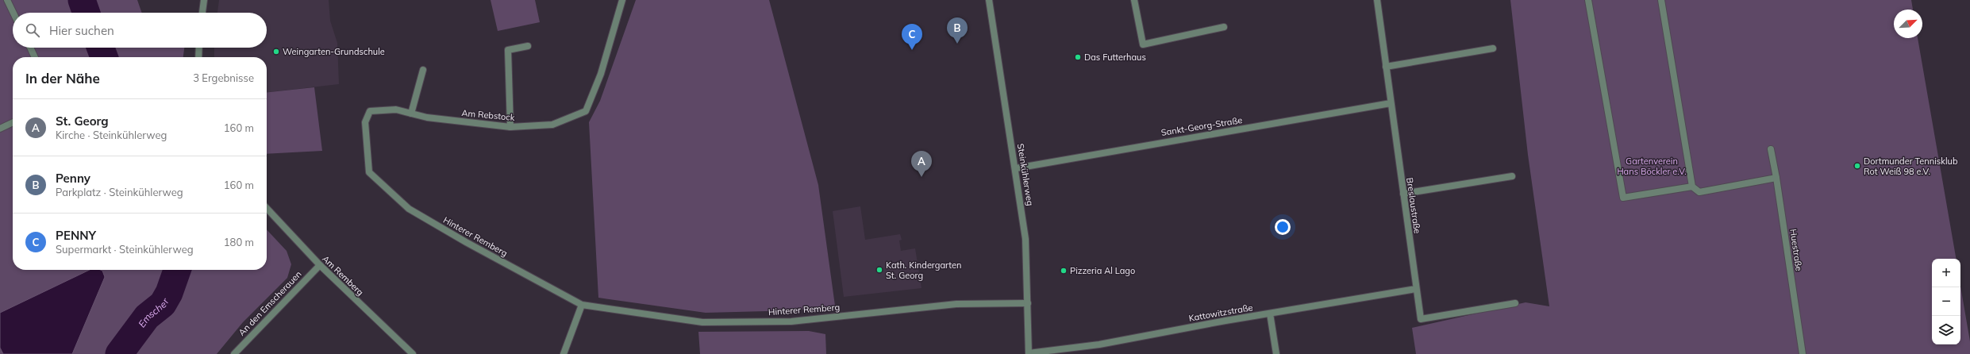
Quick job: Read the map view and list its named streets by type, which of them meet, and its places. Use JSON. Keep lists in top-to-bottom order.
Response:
{
  "streets": {
    "street": [
      "Am Rebstock",
      "Sankt-Georg-Straße",
      "Steinkühlerweg",
      "Breslaustraße",
      "Hinterer Remberg",
      "Huestraße",
      "Am Remberg",
      "An den Emscherauen",
      "Kattowitzstraße"
    ]
  },
  "crossings": [
    ["Am Rebstock", "Hinterer Remberg"],
    ["Sankt-Georg-Straße", "Steinkühlerweg"],
    ["Sankt-Georg-Straße", "Breslaustraße"],
    ["Steinkühlerweg", "Hinterer Remberg"],
    ["Steinkühlerweg", "Kattowitzstraße"],
    ["Breslaustraße", "Kattowitzstraße"],
    ["Am Remberg", "An den Emscherauen"]
  ],
  "water": ["Emscher"],
  "parks": ["Gartenverein Hans Böckler e.V."],
  "places": [
    "Weingarten-Grundschule",
    "Das Futterhaus",
    "Dortmunder Tennisklub Rot Weiß 98 e.V.",
    "Kath. Kindergarten St. Georg",
    "Pizzeria Al Lago"
  ],
  "north": "top right",
  "page": {
    "search": "Hier suchen",
    "pins": ["B", "C", "A"],
    "heading": ["In der Nähe", "3 Ergebnisse"],
    "list": [
      {
        "mark": "A",
        "name": "St. Georg",
        "note": "Kirche · Steinkühlerweg",
        "value": "160 m"
      },
      {
        "mark": "B",
        "name": "Penny",
        "note": "Parkplatz · Steinkühlerweg",
        "value": "160 m"
      },
      {
        "mark": "C",
        "name": "PENNY",
        "note": "Supermarkt · Steinkühlerweg",
        "value": "180 m"
      }
    ],
    "map_buttons": ["+", "−"]
  }
}
